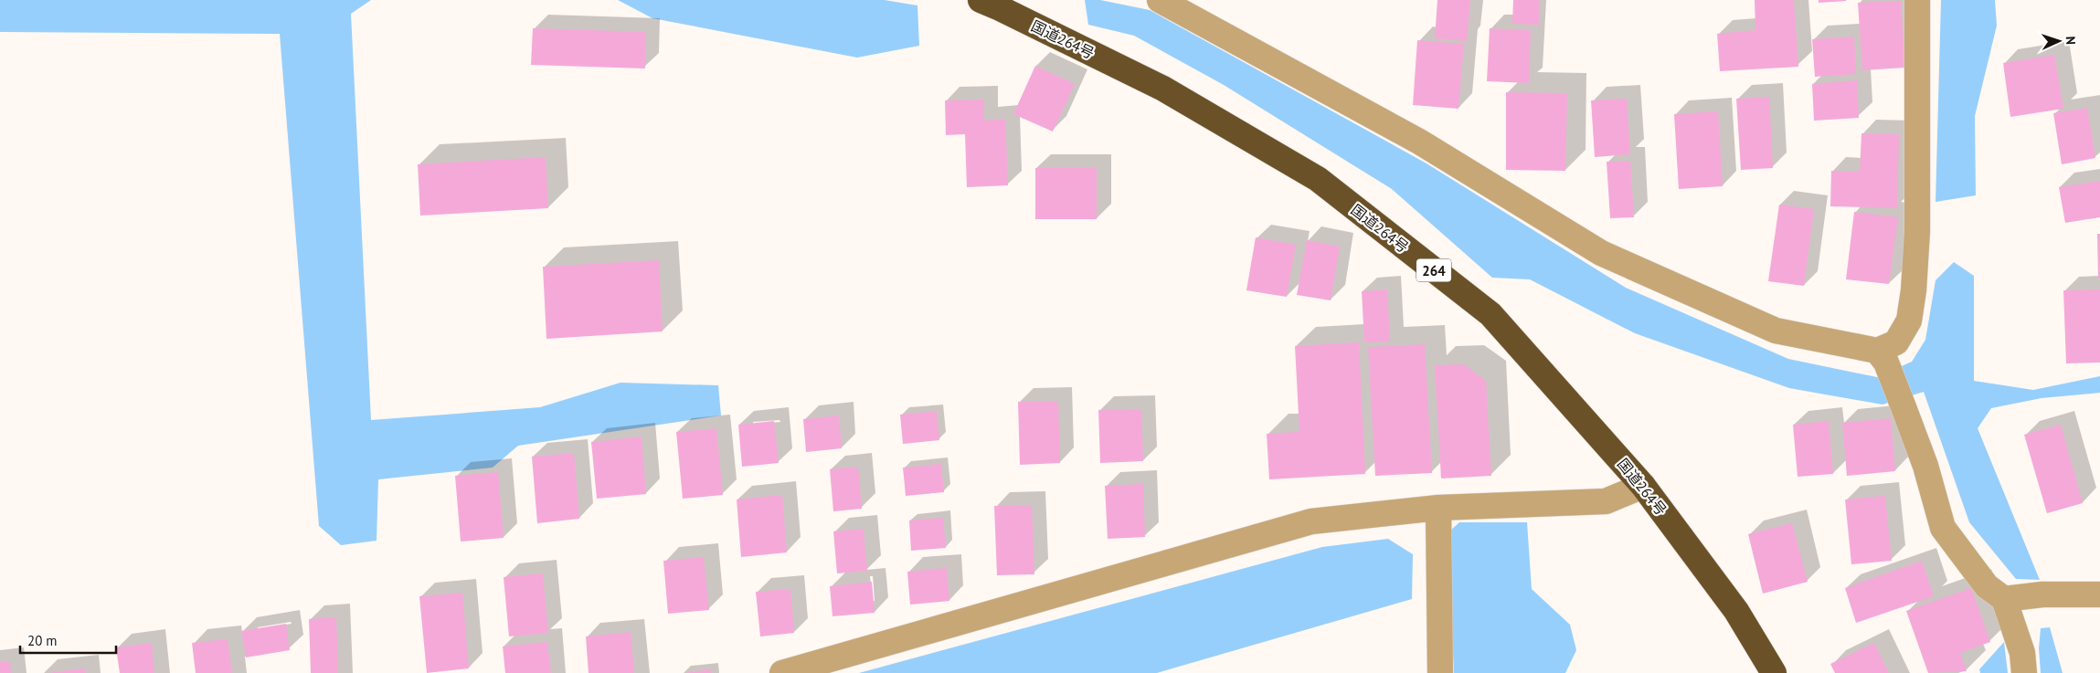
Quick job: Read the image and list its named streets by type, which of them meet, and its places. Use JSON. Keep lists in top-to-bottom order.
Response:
{
  "streets": {
    "highway": ["国道264号", "264"]
  },
  "scale_bar": "20 m",
  "north": "right"
}
